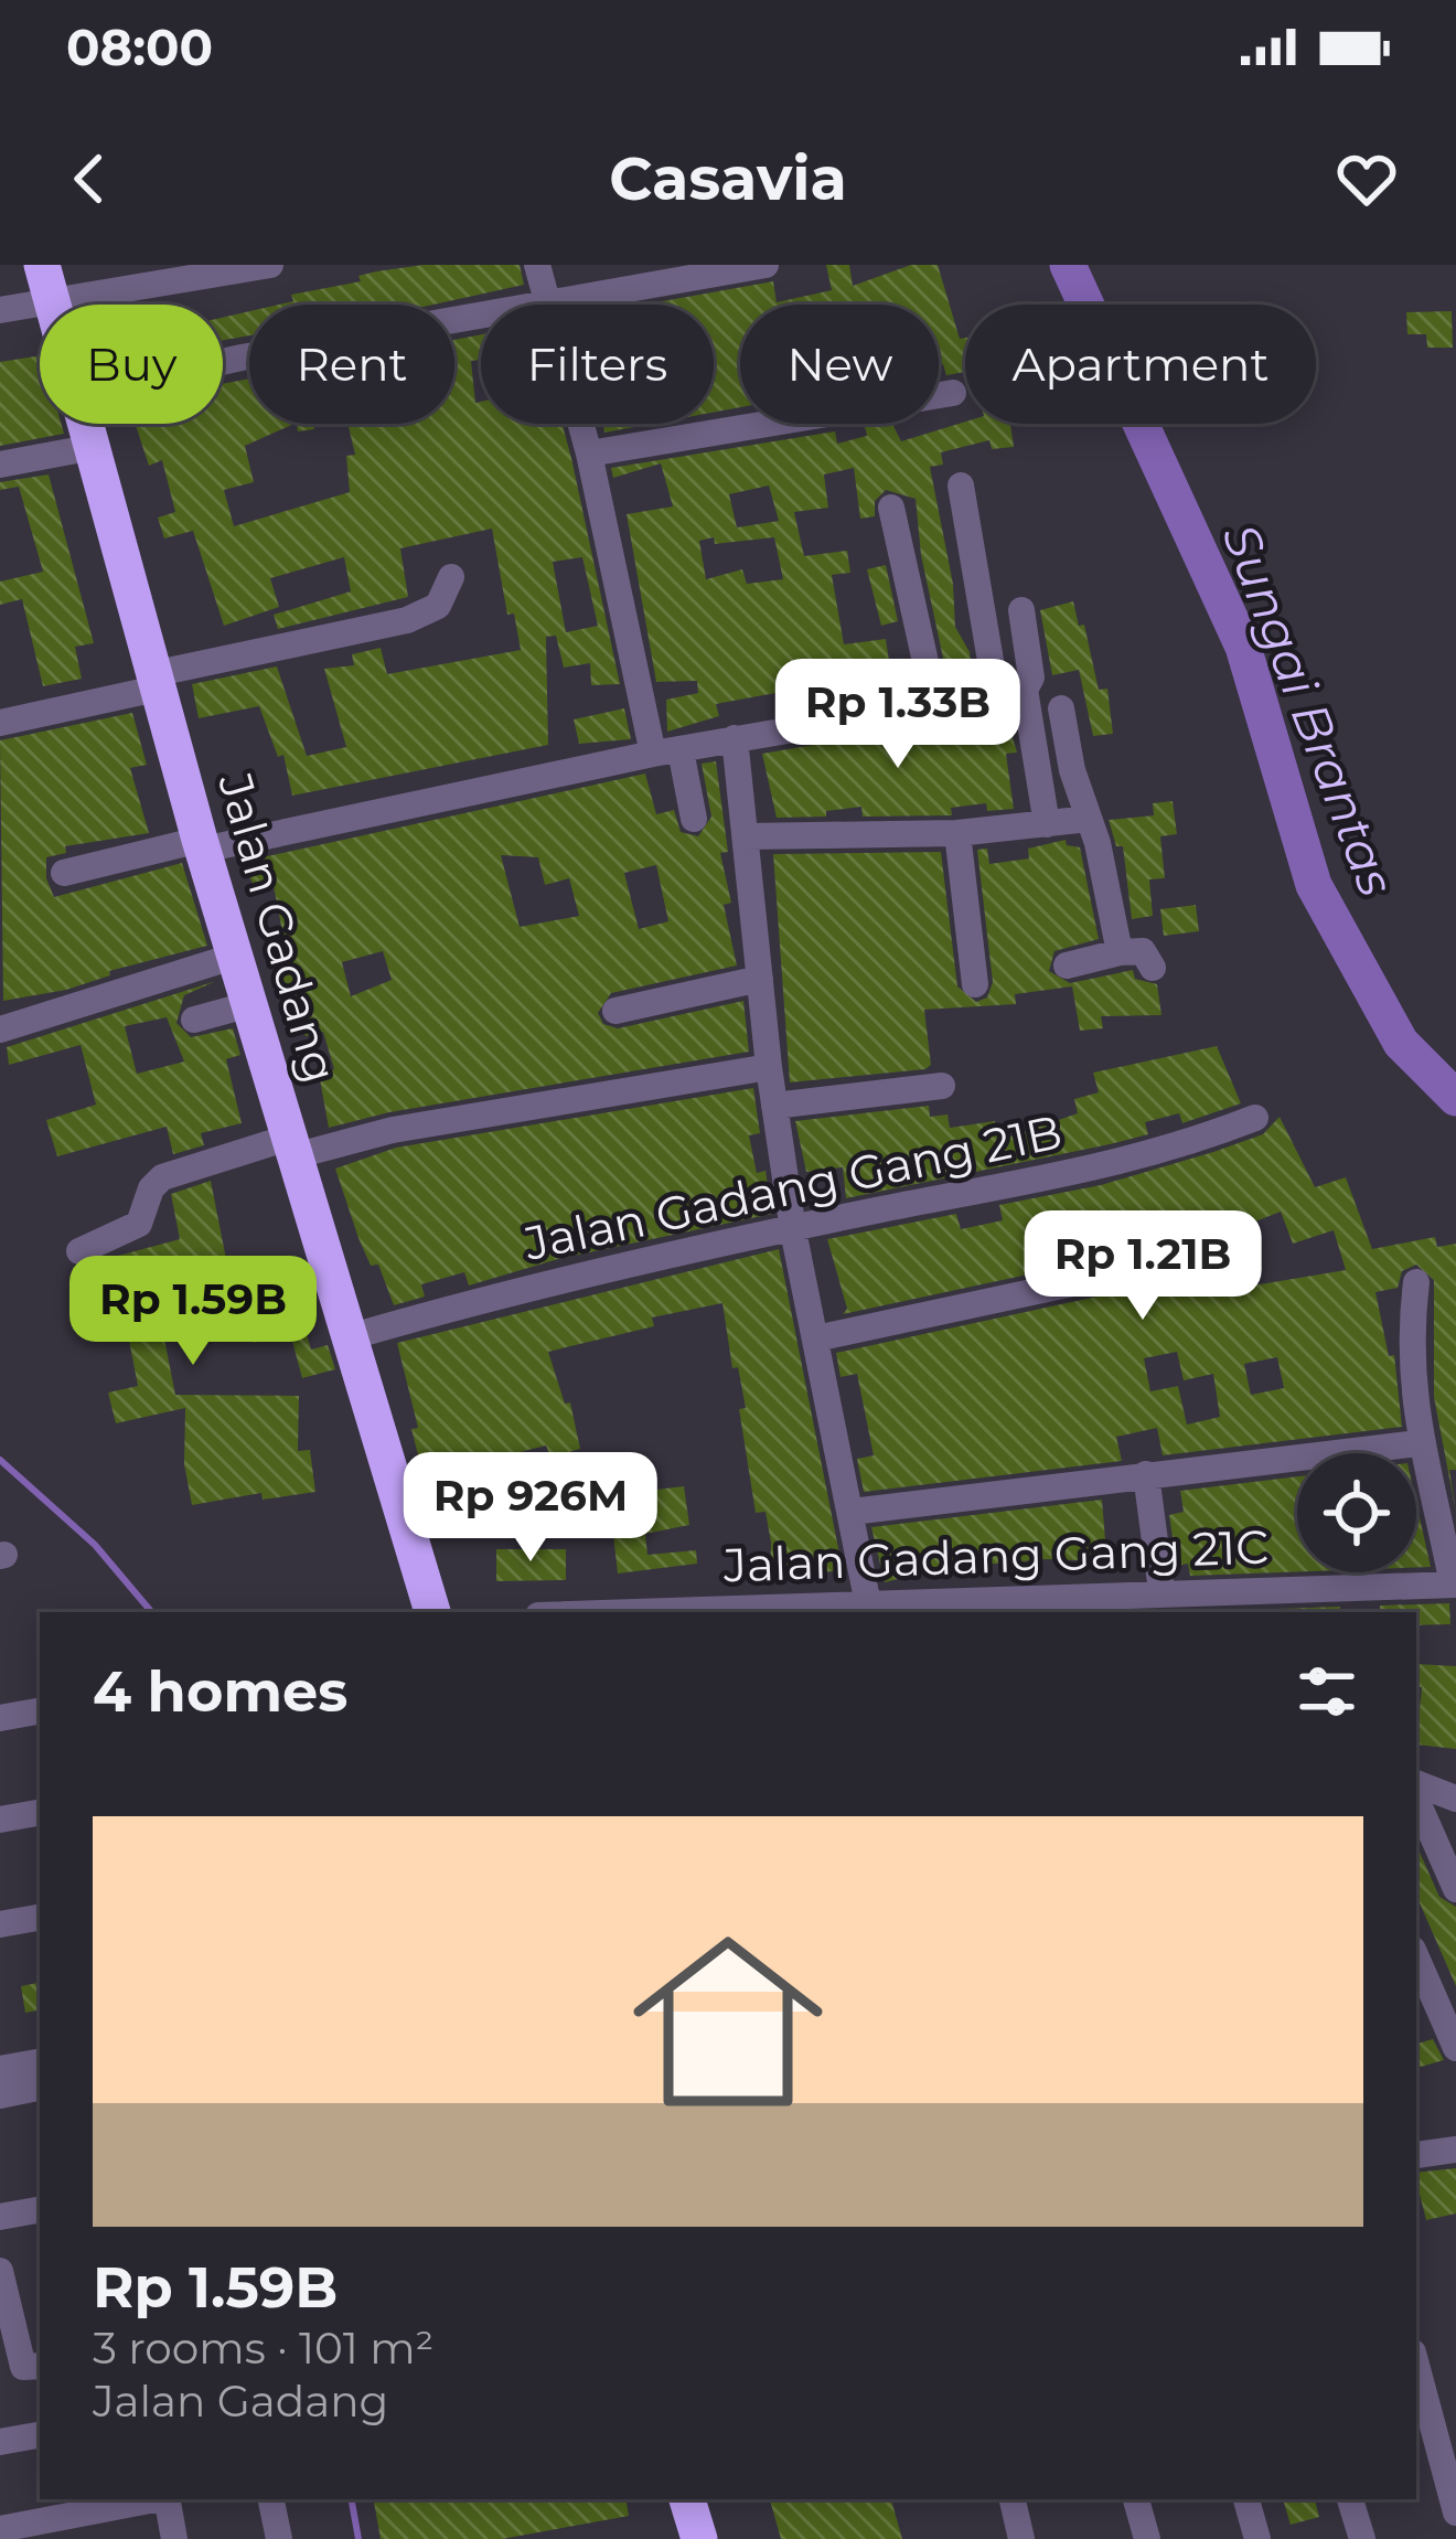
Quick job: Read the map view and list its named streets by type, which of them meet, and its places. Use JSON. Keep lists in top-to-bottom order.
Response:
{
  "streets": {
    "highway": ["Jalan Gadang"],
    "street": ["Jalan Gadang Gang 21B", "Jalan Gadang Gang 21C"]
  },
  "crossings": [
    ["Jalan Gadang", "Jalan Gadang Gang 21B"]
  ],
  "water": ["Sungai Brantas"],
  "page": {
    "status": "08:00",
    "header": "Casavia",
    "chip": [
      "Buy",
      "Rent",
      "Filters",
      "New",
      "Apartment"
    ],
    "price": [
      "Rp 1.33B",
      "Rp 1.21B",
      "Rp 1.59B",
      "Rp 926M"
    ],
    "heading": "4 homes",
    "list": [
      {
        "name": "Rp 1.59B",
        "note": "3 rooms · 101 m² · Jalan Gadang"
      }
    ]
  }
}
